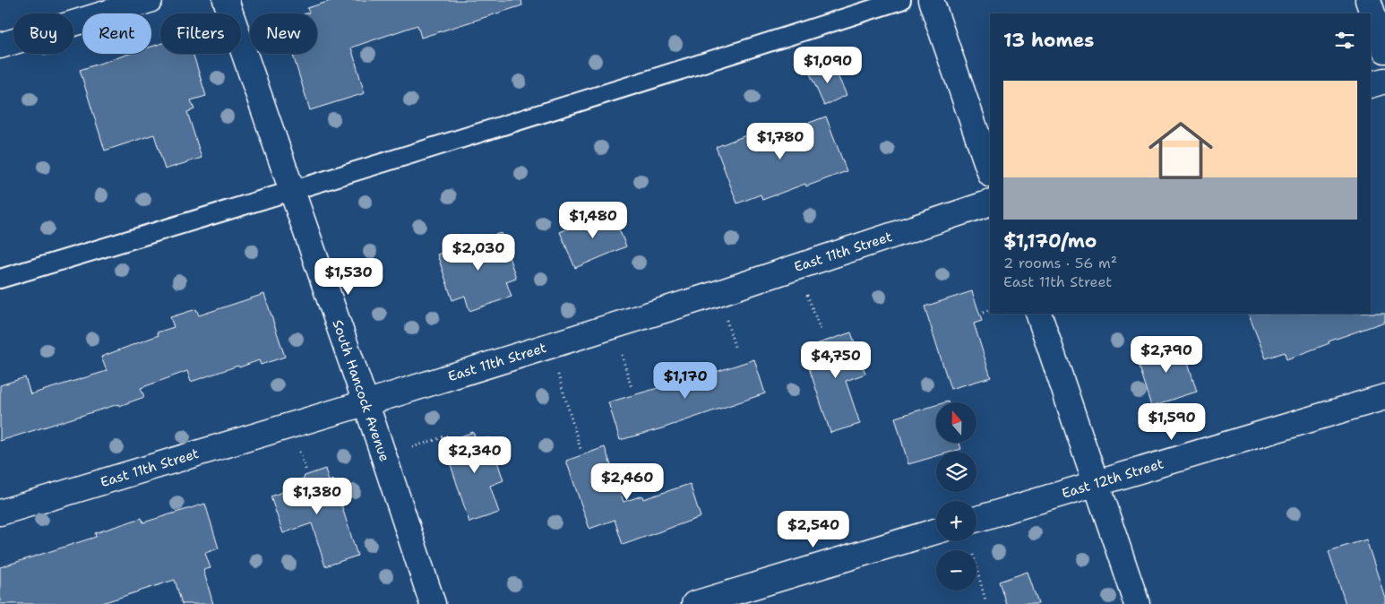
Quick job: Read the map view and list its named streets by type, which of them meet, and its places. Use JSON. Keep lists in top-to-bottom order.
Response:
{
  "streets": {
    "street": ["East 11th Street", "South Hancock Avenue", "East 12th Street"]
  },
  "crossings": [
    ["East 11th Street", "South Hancock Avenue"]
  ],
  "north": "top",
  "page": {
    "chip": [
      "Buy",
      "Rent",
      "Filters",
      "New"
    ],
    "heading": "13 homes",
    "price": [
      "$1,090",
      "$1,780",
      "$1,480",
      "$2,030",
      "$1,530",
      "$2,790",
      "$4,750",
      "$1,170",
      "$1,590",
      "$2,340",
      "$2,460",
      "$1,380",
      "$2,540"
    ],
    "list": [
      {
        "name": "$1,170/mo",
        "note": "2 rooms · 56 m² · East 11th Street"
      }
    ],
    "map_buttons": ["+", "−"]
  }
}
